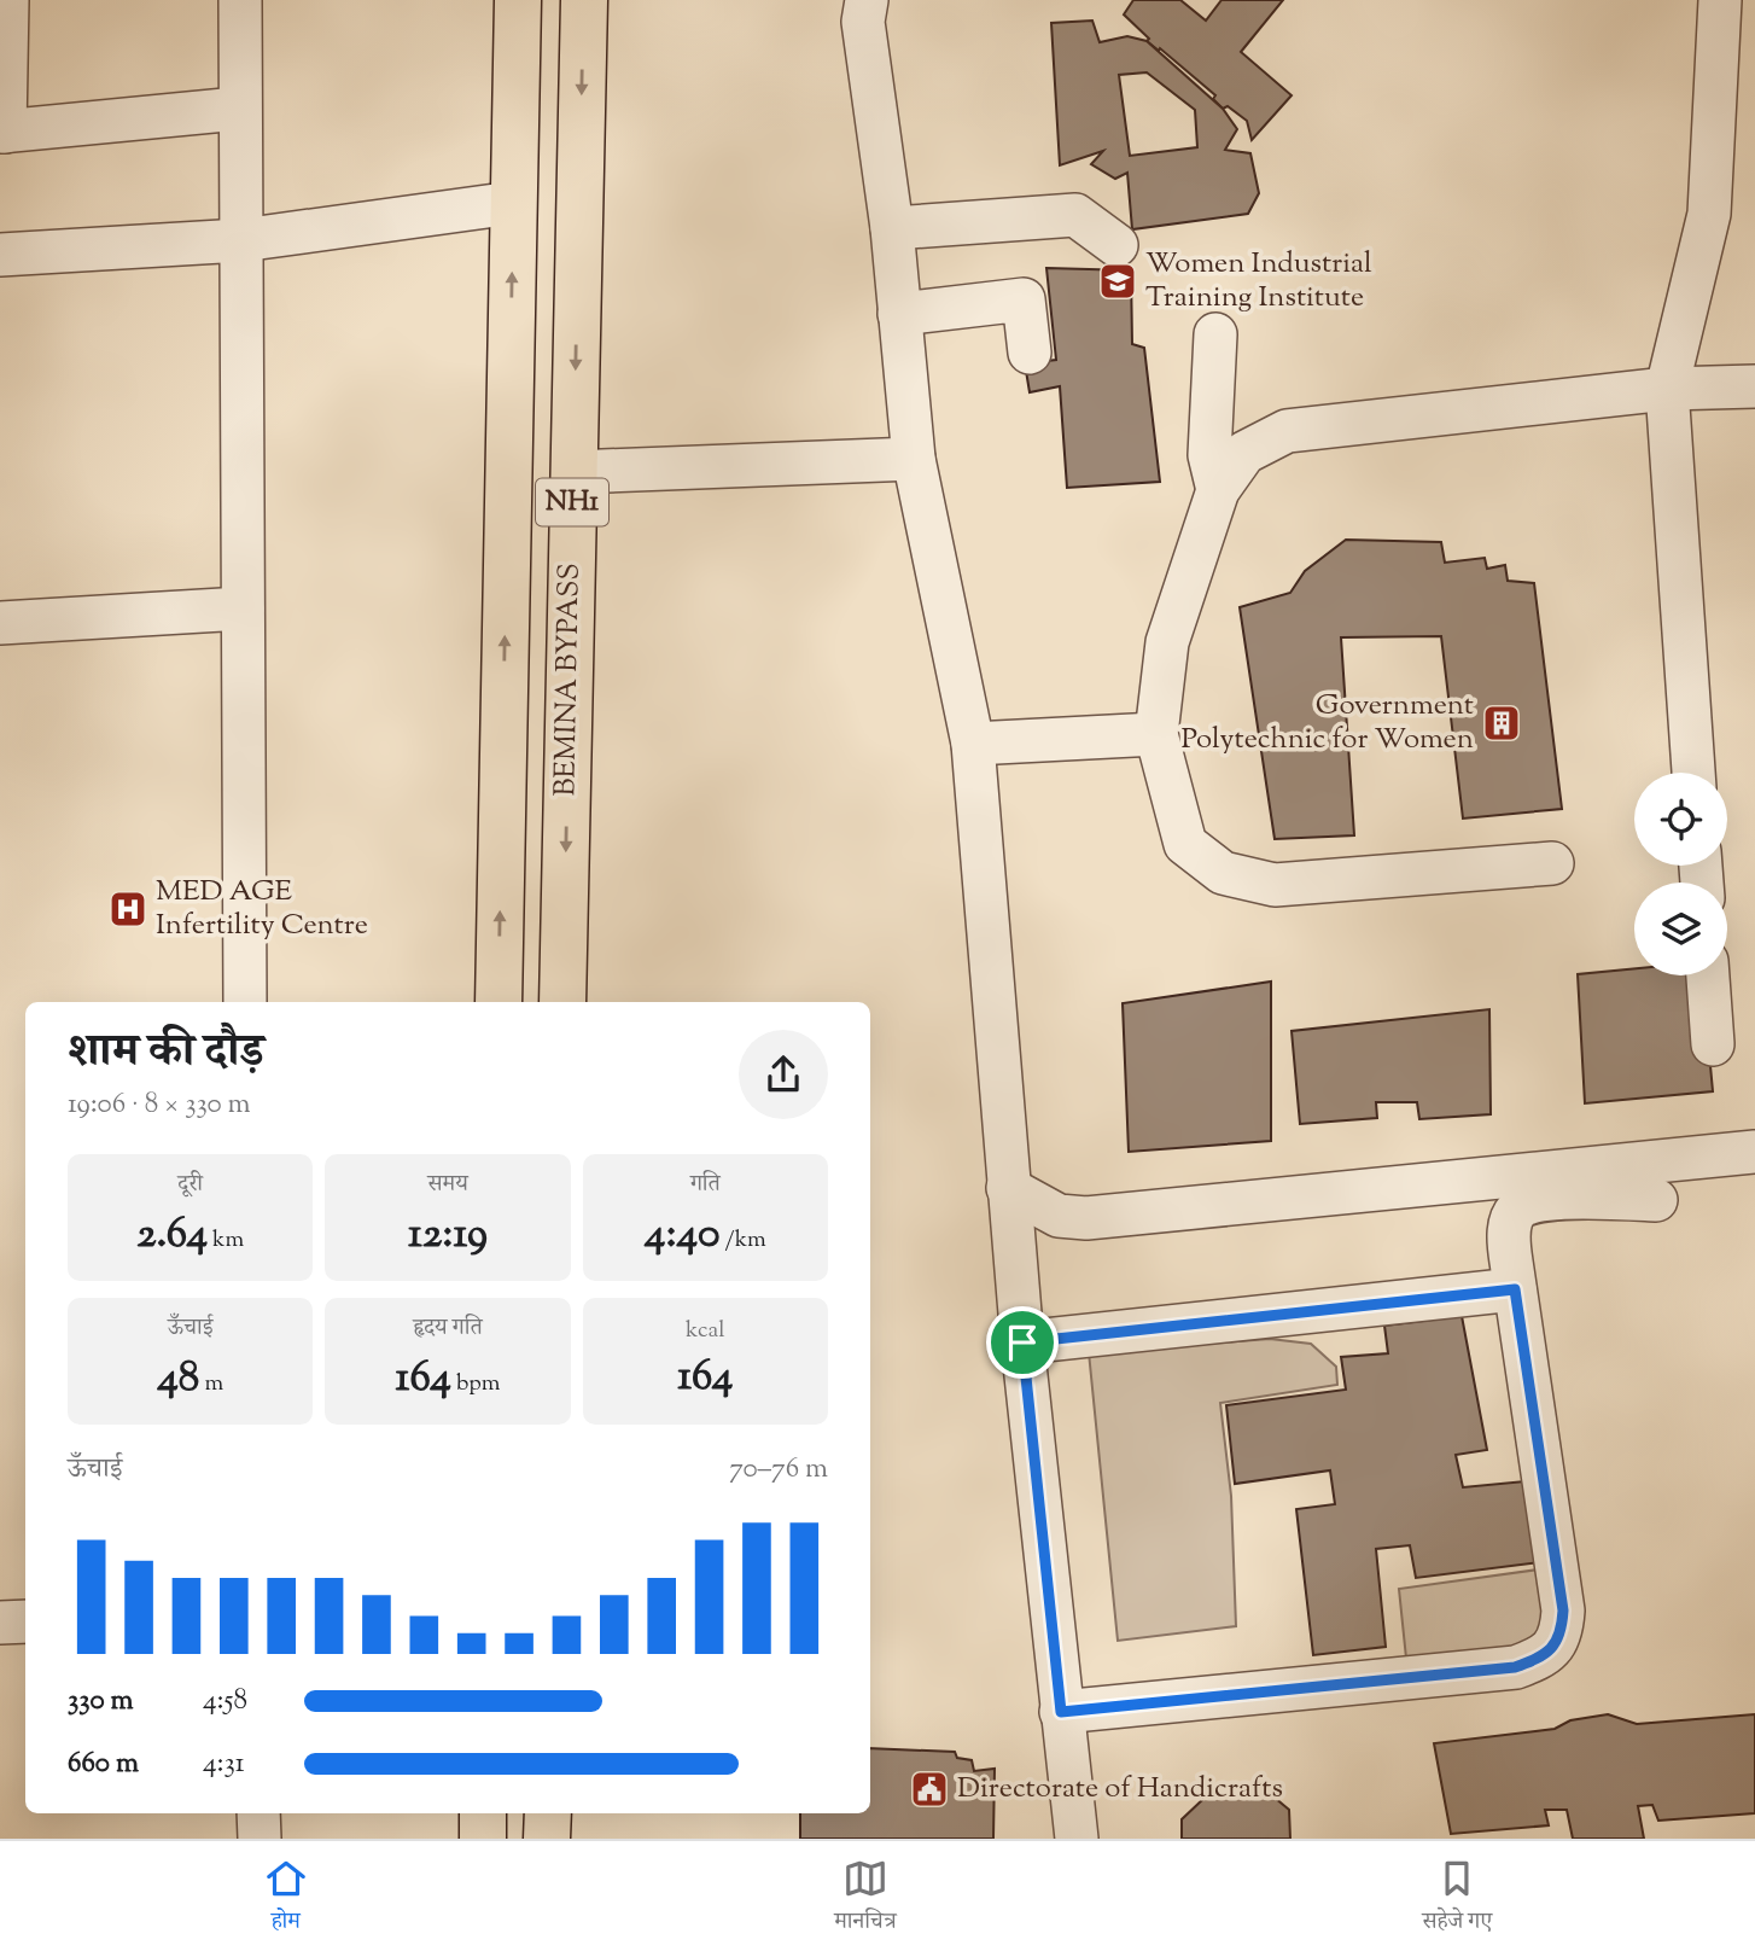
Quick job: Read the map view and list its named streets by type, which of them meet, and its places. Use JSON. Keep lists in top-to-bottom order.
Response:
{
  "streets": {
    "highway": ["NH1", "BEMINA BYPASS"]
  },
  "places": {
    "school or university": ["Women Industrial Training Institute"],
    "building": ["Government Polytechnic for Women"],
    "hospital": ["MED AGE Infertility Centre"],
    "public building": ["Directorate of Handicrafts"]
  },
  "page": {
    "heading": ["शाम की दौड़", "19:06 · 8 × 330 m"],
    "stats": [
      ["दूरी", "2.64 km"],
      ["समय", "12:19"],
      ["गति", "4:40 /km"],
      ["ऊँचाई", "48 m"],
      ["हृदय गति", "164 bpm"],
      ["kcal", "164"]
    ],
    "chart": ["ऊँचाई", "70–76 m"],
    "list": [
      {
        "name": "330 m",
        "note": "4:58"
      },
      {
        "name": "660 m",
        "note": "4:31"
      }
    ],
    "tabs": ["होम", "मानचित्र", "सहेजे गए"]
  }
}
